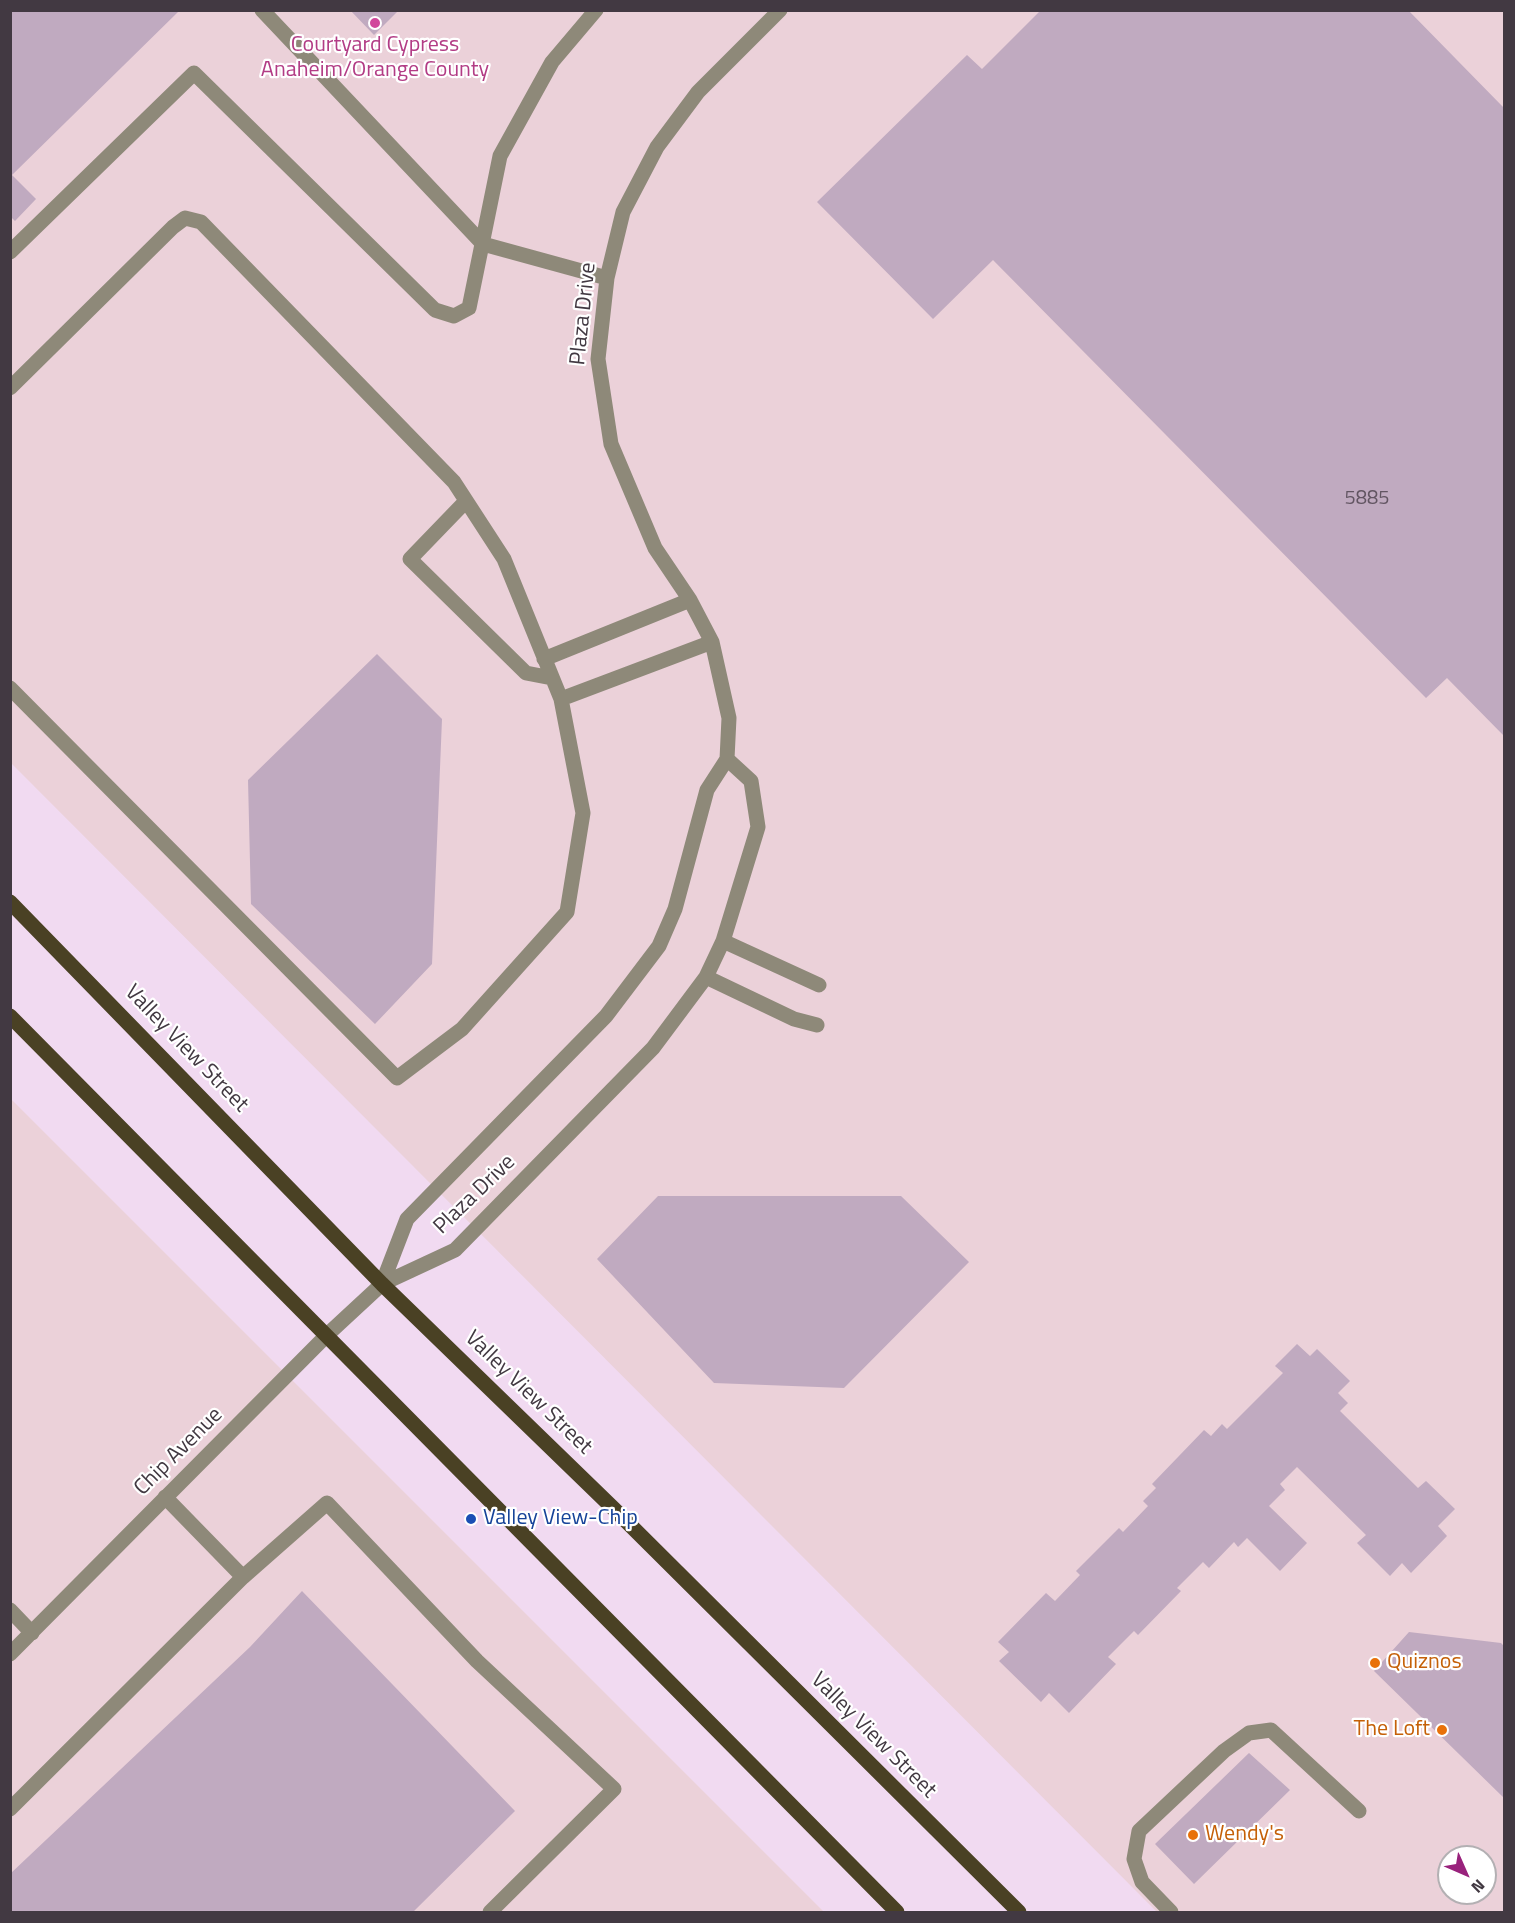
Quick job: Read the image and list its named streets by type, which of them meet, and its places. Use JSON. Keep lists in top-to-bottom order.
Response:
{
  "streets": {
    "main road": ["Valley View Street"],
    "street": ["Plaza Drive", "Chip Avenue"]
  },
  "crossings": [
    ["Plaza Drive", "Valley View Street"],
    ["Plaza Drive", "Chip Avenue"],
    ["Valley View Street", "Chip Avenue"]
  ],
  "places": [
    "Courtyard Cypress Anaheim/Orange County",
    "Valley View-Chip",
    "Quiznos",
    "The Loft",
    "Wendy's"
  ],
  "house_numbers": ["5885"],
  "north": "bottom right"
}
